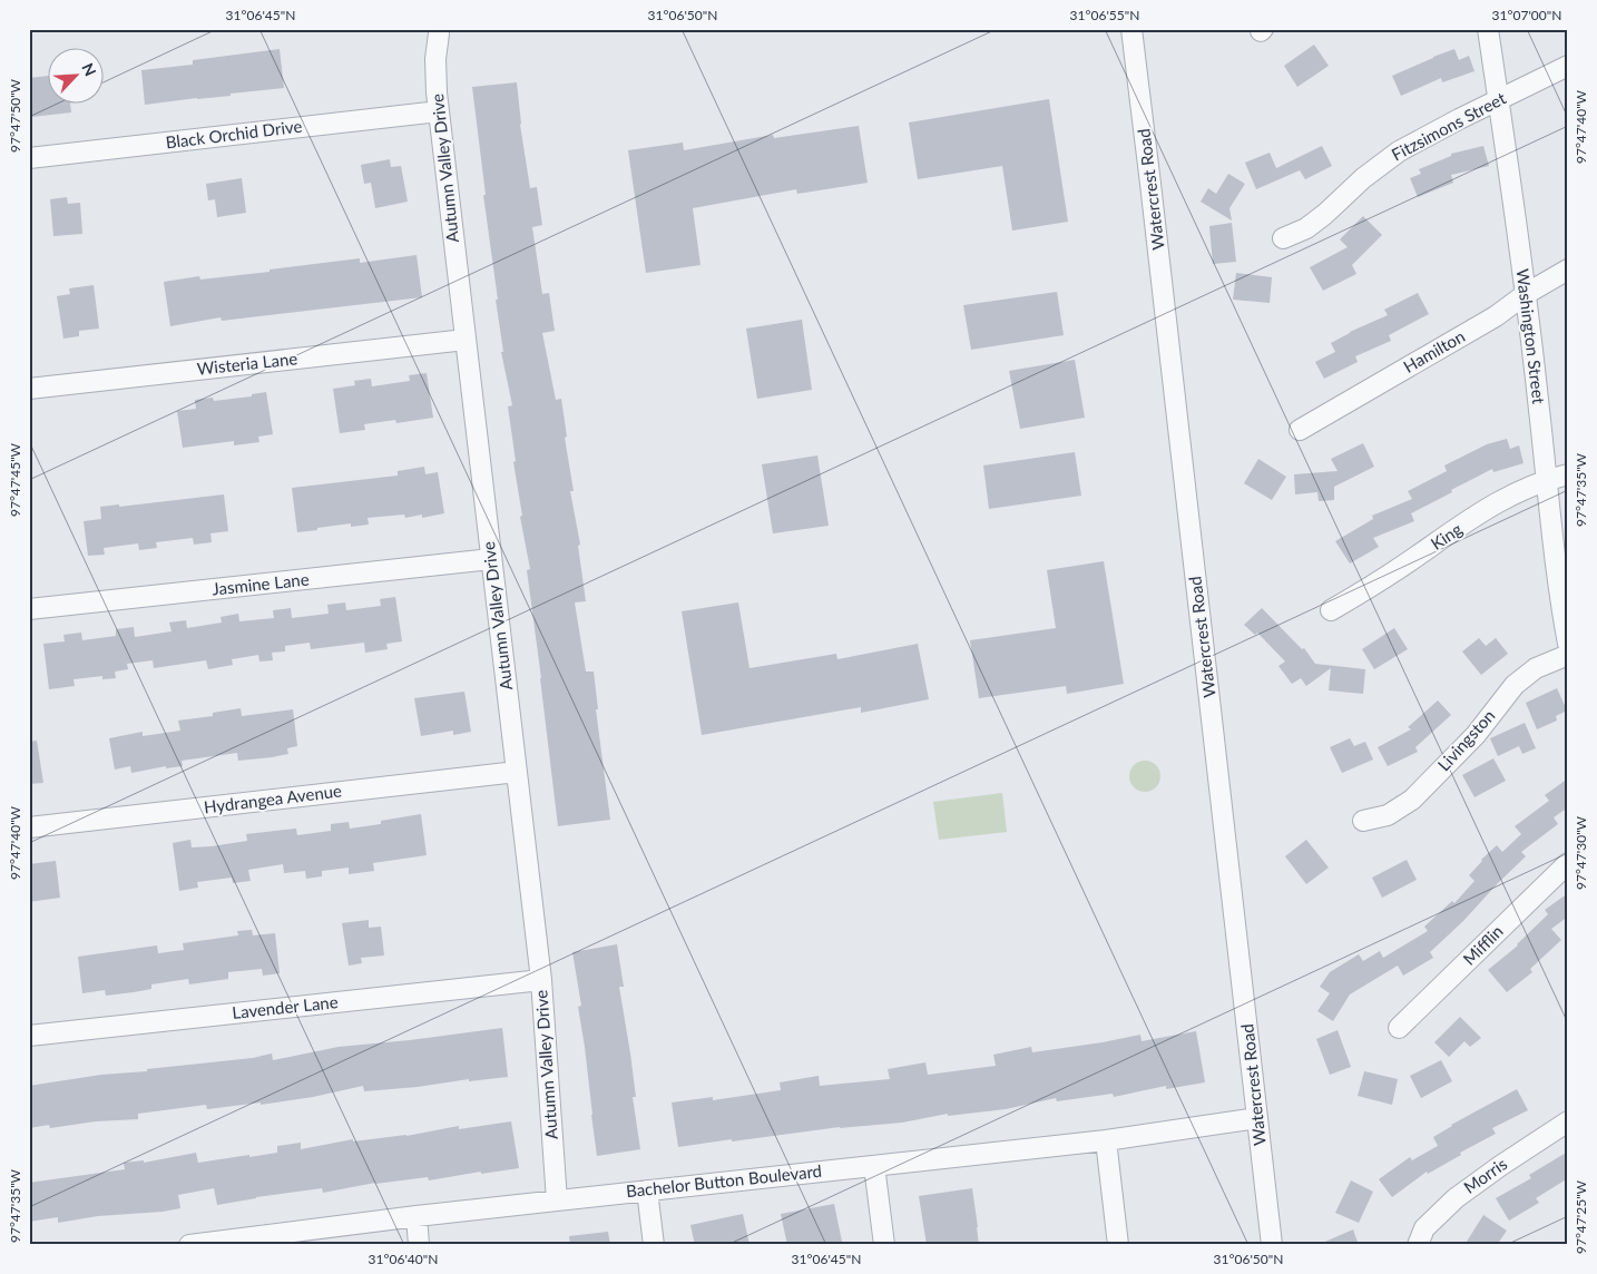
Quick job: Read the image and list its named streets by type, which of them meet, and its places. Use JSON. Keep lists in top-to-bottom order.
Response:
{
  "streets": {
    "street": [
      "Fitzsimons Street",
      "Black Orchid Drive",
      "Autumn Valley Drive",
      "Watercrest Road",
      "Washington Street",
      "Hamilton",
      "Wisteria Lane",
      "King",
      "Jasmine Lane",
      "Livingston",
      "Hydrangea Avenue",
      "Mifflin",
      "Lavender Lane",
      "Morris",
      "Bachelor Button Boulevard"
    ]
  },
  "crossings": [
    ["Fitzsimons Street", "Washington Street"],
    ["Black Orchid Drive", "Autumn Valley Drive"],
    ["Autumn Valley Drive", "Wisteria Lane"],
    ["Autumn Valley Drive", "Jasmine Lane"],
    ["Autumn Valley Drive", "Hydrangea Avenue"],
    ["Autumn Valley Drive", "Lavender Lane"],
    ["Autumn Valley Drive", "Bachelor Button Boulevard"],
    ["Watercrest Road", "Bachelor Button Boulevard"],
    ["Washington Street", "Hamilton"],
    ["Washington Street", "King"]
  ],
  "north": "top right",
  "coordinates": [
    "31°06'45\"N",
    "31°06'50\"N",
    "31°06'55\"N",
    "31°07'00\"N",
    "97°47'50\"W",
    "97°47'40\"W",
    "97°47'45\"W",
    "97°47'35\"W",
    "97°47'30\"W",
    "97°47'25\"W",
    "31°06'40\"N"
  ]
}
